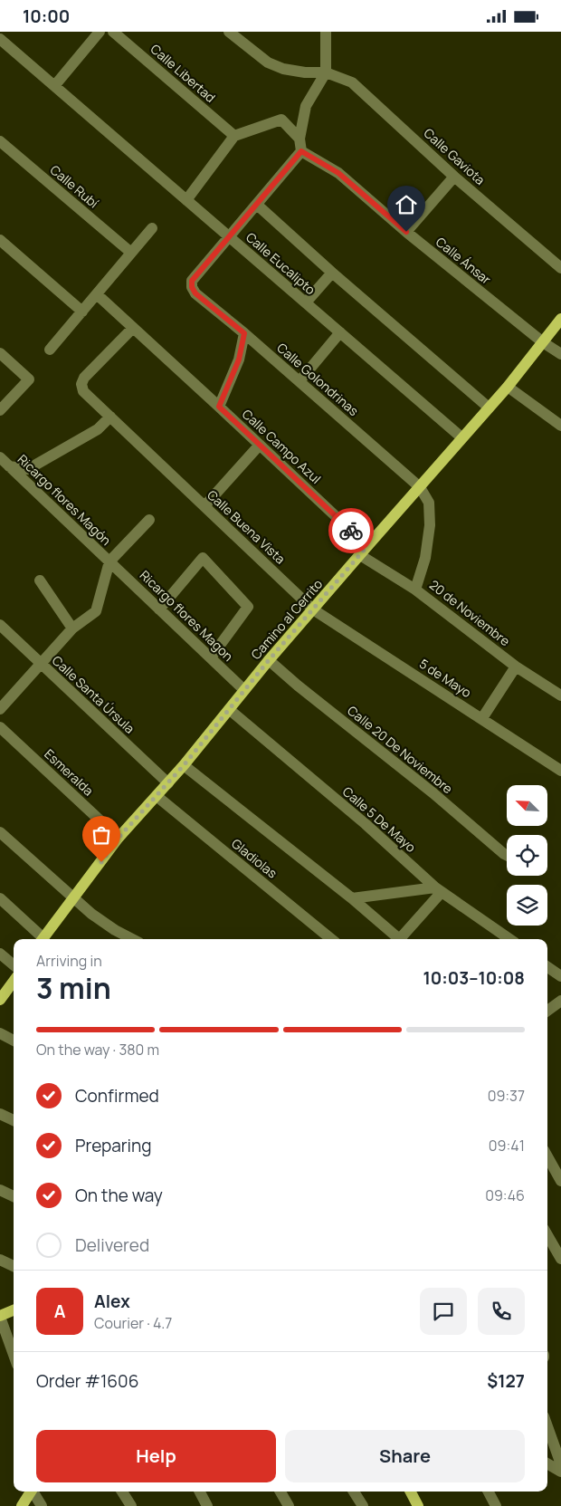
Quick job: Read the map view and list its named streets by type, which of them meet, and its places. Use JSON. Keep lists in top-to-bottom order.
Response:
{
  "streets": {
    "main road": ["Camino al Cerrito"],
    "street": [
      "Calle Libertad",
      "Calle Gaviota",
      "Calle Rubí",
      "Calle Ánsar",
      "Calle Eucalipto",
      "Calle Golondrinas",
      "Calle Campo Azul",
      "Ricargo flores Magón",
      "Calle Buena Vista",
      "20 de Noviembre",
      "Ricargo flores Magon",
      "5 de Mayo",
      "Calle Santa Úrsula",
      "Calle 20 De Noviembre",
      "Esmeralda",
      "Calle 5 De Mayo",
      "Gladiolas"
    ]
  },
  "crossings": [
    ["Calle Ánsar", "Camino al Cerrito"],
    ["Calle Eucalipto", "Calle Golondrinas"],
    ["Calle Eucalipto", "Camino al Cerrito"],
    ["Calle Golondrinas", "Camino al Cerrito"],
    ["Calle Campo Azul", "Calle Buena Vista"],
    ["Calle Campo Azul", "Camino al Cerrito"],
    ["Ricargo flores Magón", "Ricargo flores Magon"],
    ["Calle Buena Vista", "Camino al Cerrito"],
    ["Calle Buena Vista", "5 de Mayo"],
    ["20 de Noviembre", "Camino al Cerrito"],
    ["Ricargo flores Magon", "Camino al Cerrito"],
    ["Camino al Cerrito", "5 de Mayo"],
    ["Camino al Cerrito", "Calle Santa Úrsula"],
    ["Camino al Cerrito", "Calle 20 De Noviembre"],
    ["Camino al Cerrito", "Esmeralda"],
    ["Camino al Cerrito", "Calle 5 De Mayo"],
    ["Camino al Cerrito", "Gladiolas"]
  ],
  "north": "top left",
  "page": {
    "status": "10:00",
    "heading": ["3 min", "Arriving in", "10:03–10:08"],
    "panel": [
      "Alex",
      "Courier · 4.7",
      "Order #1606",
      "$127"
    ],
    "bar": "On the way · 380 m",
    "list": [
      ["Confirmed", "09:37"],
      ["Preparing", "09:41"],
      ["On the way", "09:46"],
      "Delivered"
    ],
    "round": "A",
    "buttons": ["Help", "Share"]
  }
}
